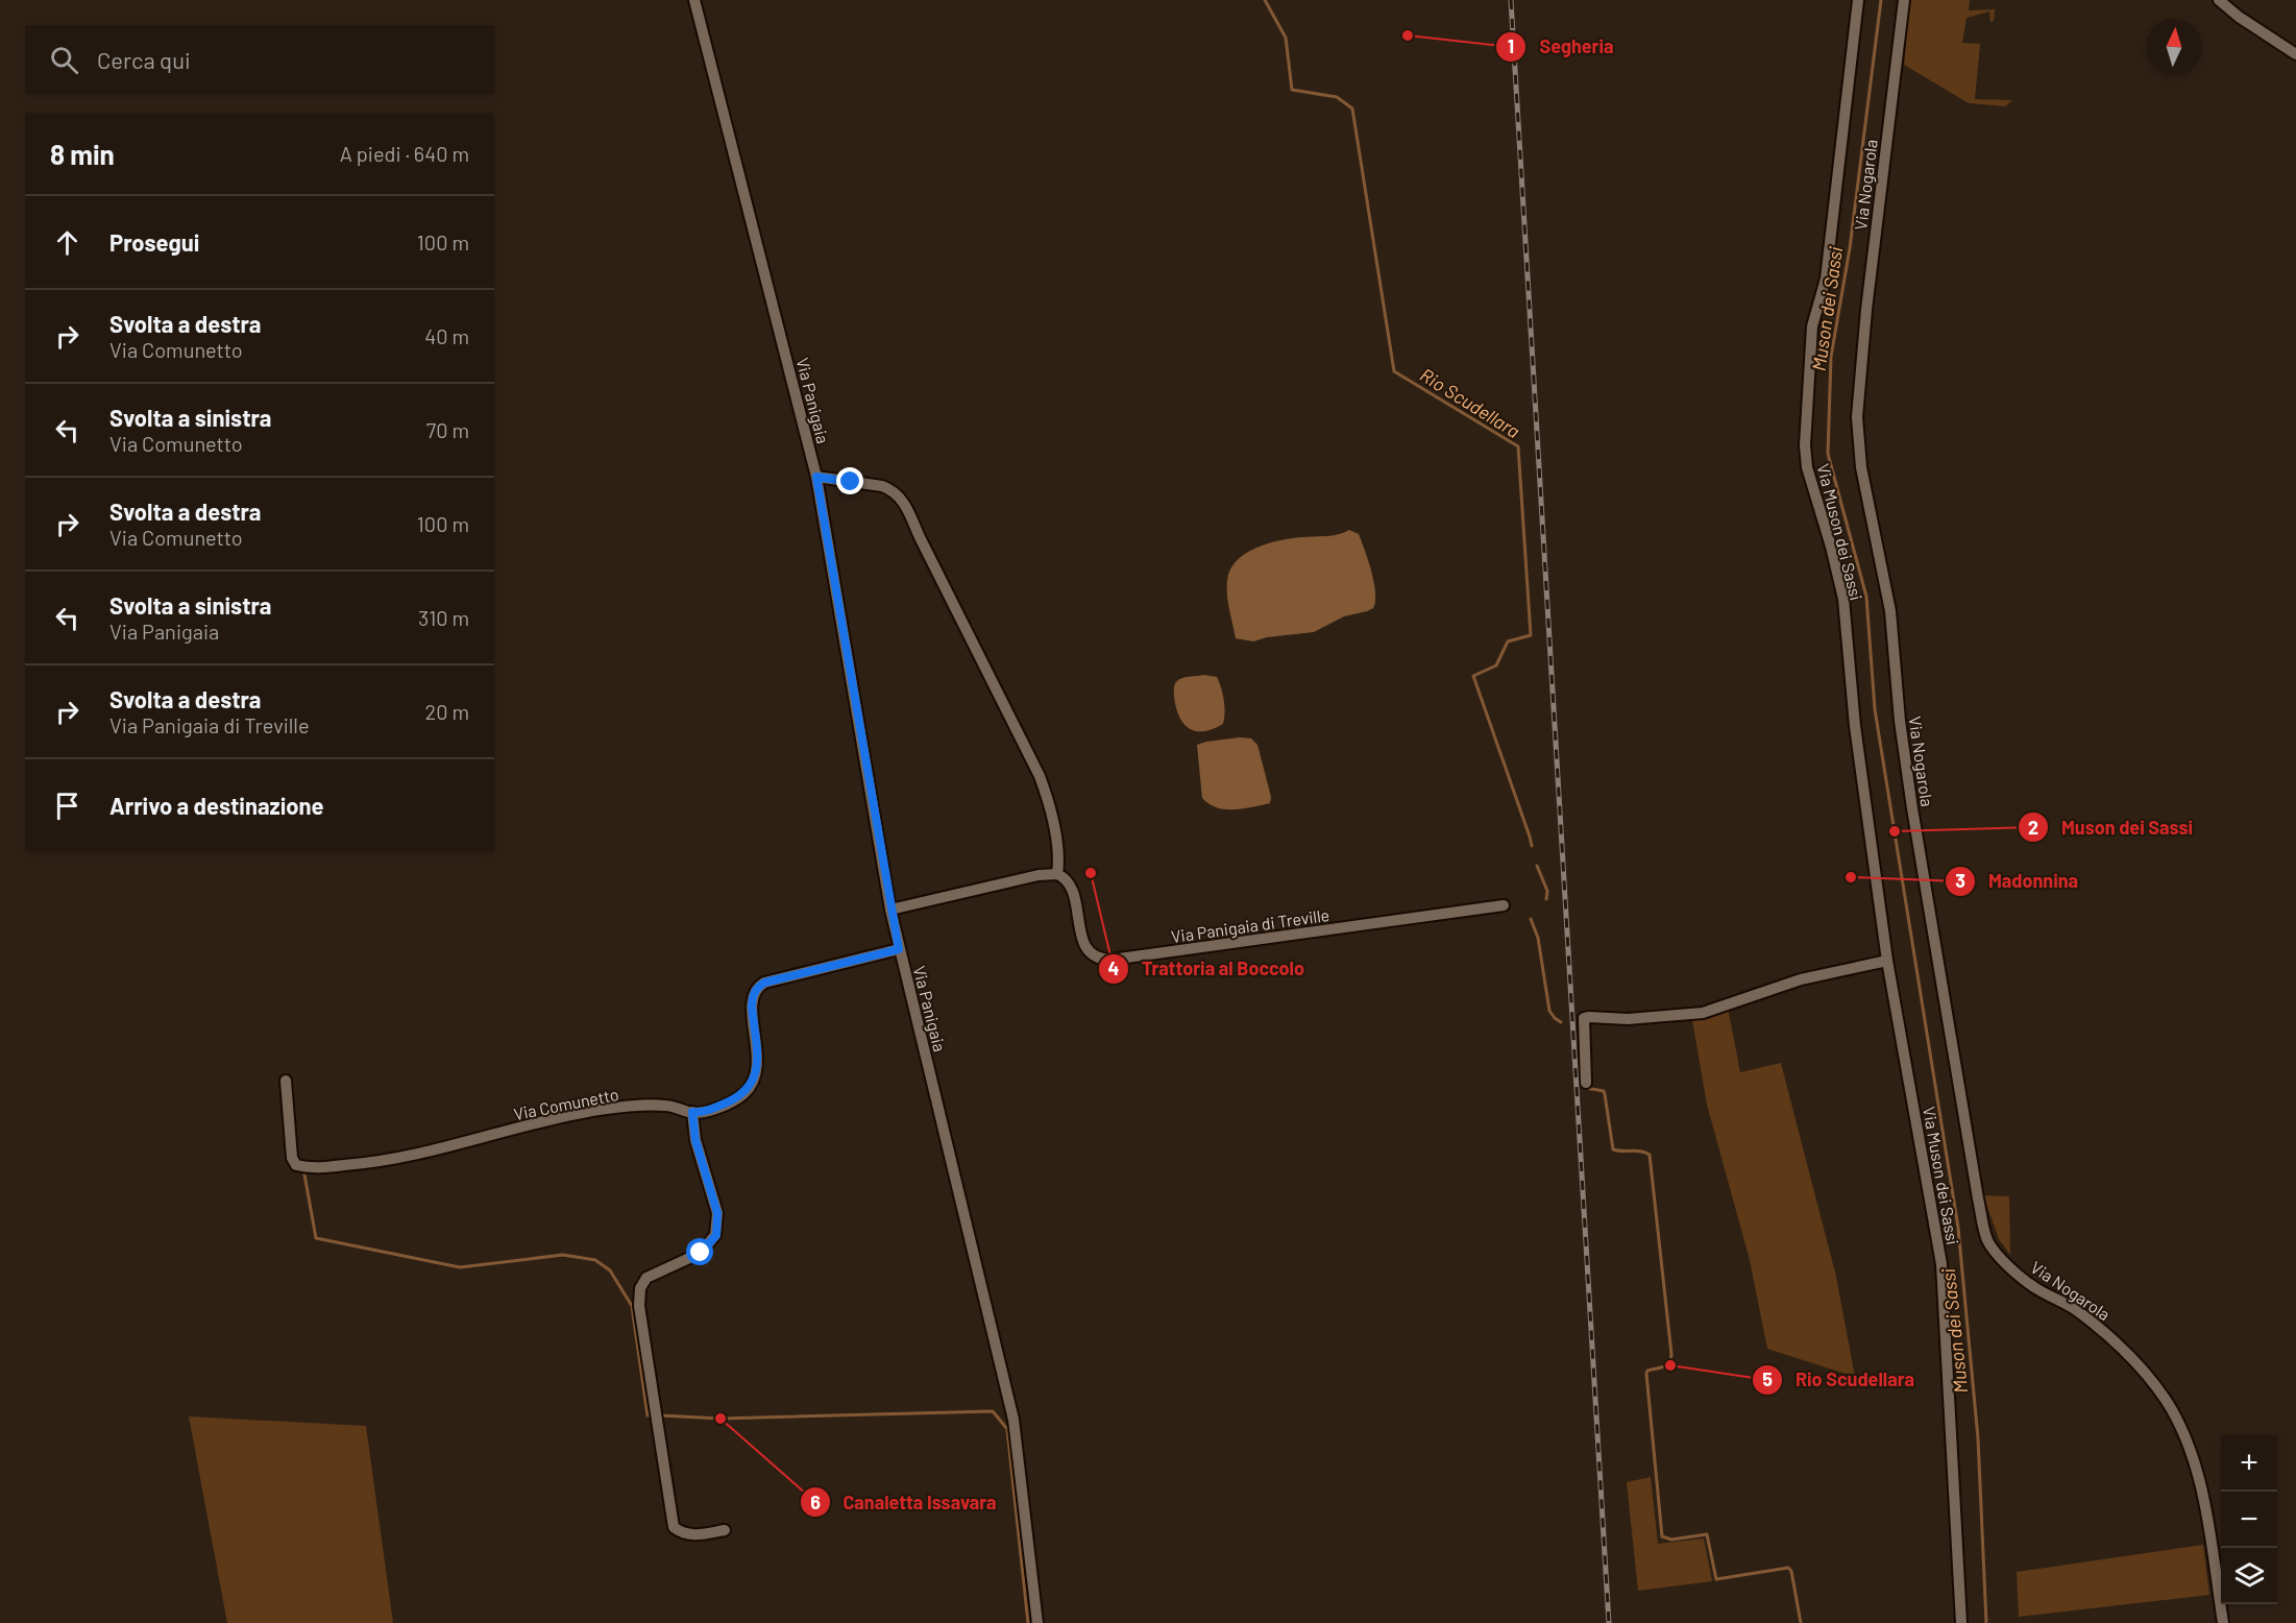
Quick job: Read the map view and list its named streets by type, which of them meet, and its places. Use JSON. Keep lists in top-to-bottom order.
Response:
{
  "streets": {
    "street": [
      "Via Nogarola",
      "Via Panigaia",
      "Via Muson dei Sassi",
      "Via Panigaia di Treville",
      "Via Comunetto"
    ]
  },
  "crossings": [
    ["Via Panigaia", "Via Panigaia di Treville"],
    ["Via Panigaia", "Via Comunetto"]
  ],
  "water": ["Muson dei Sassi", "Rio Scudellara"],
  "places": [
    "Segheria",
    "Muson dei Sassi",
    "Trattoria al Boccolo",
    "Madonnina",
    "Rio Scudellara",
    "Canaletta Issavara"
  ],
  "north": "top",
  "page": {
    "search": "Cerca qui",
    "heading": ["8 min", "A piedi · 640 m"],
    "list": [
      ["Prosegui", "100 m"],
      ["Svolta a destra", "Via Comunetto", "40 m"],
      ["Svolta a sinistra", "Via Comunetto", "70 m"],
      ["Svolta a destra", "Via Comunetto", "100 m"],
      ["Svolta a sinistra", "Via Panigaia", "310 m"],
      ["Svolta a destra", "Via Panigaia di Treville", "20 m"],
      "Arrivo a destinazione"
    ],
    "map_buttons": ["+", "−"]
  }
}
